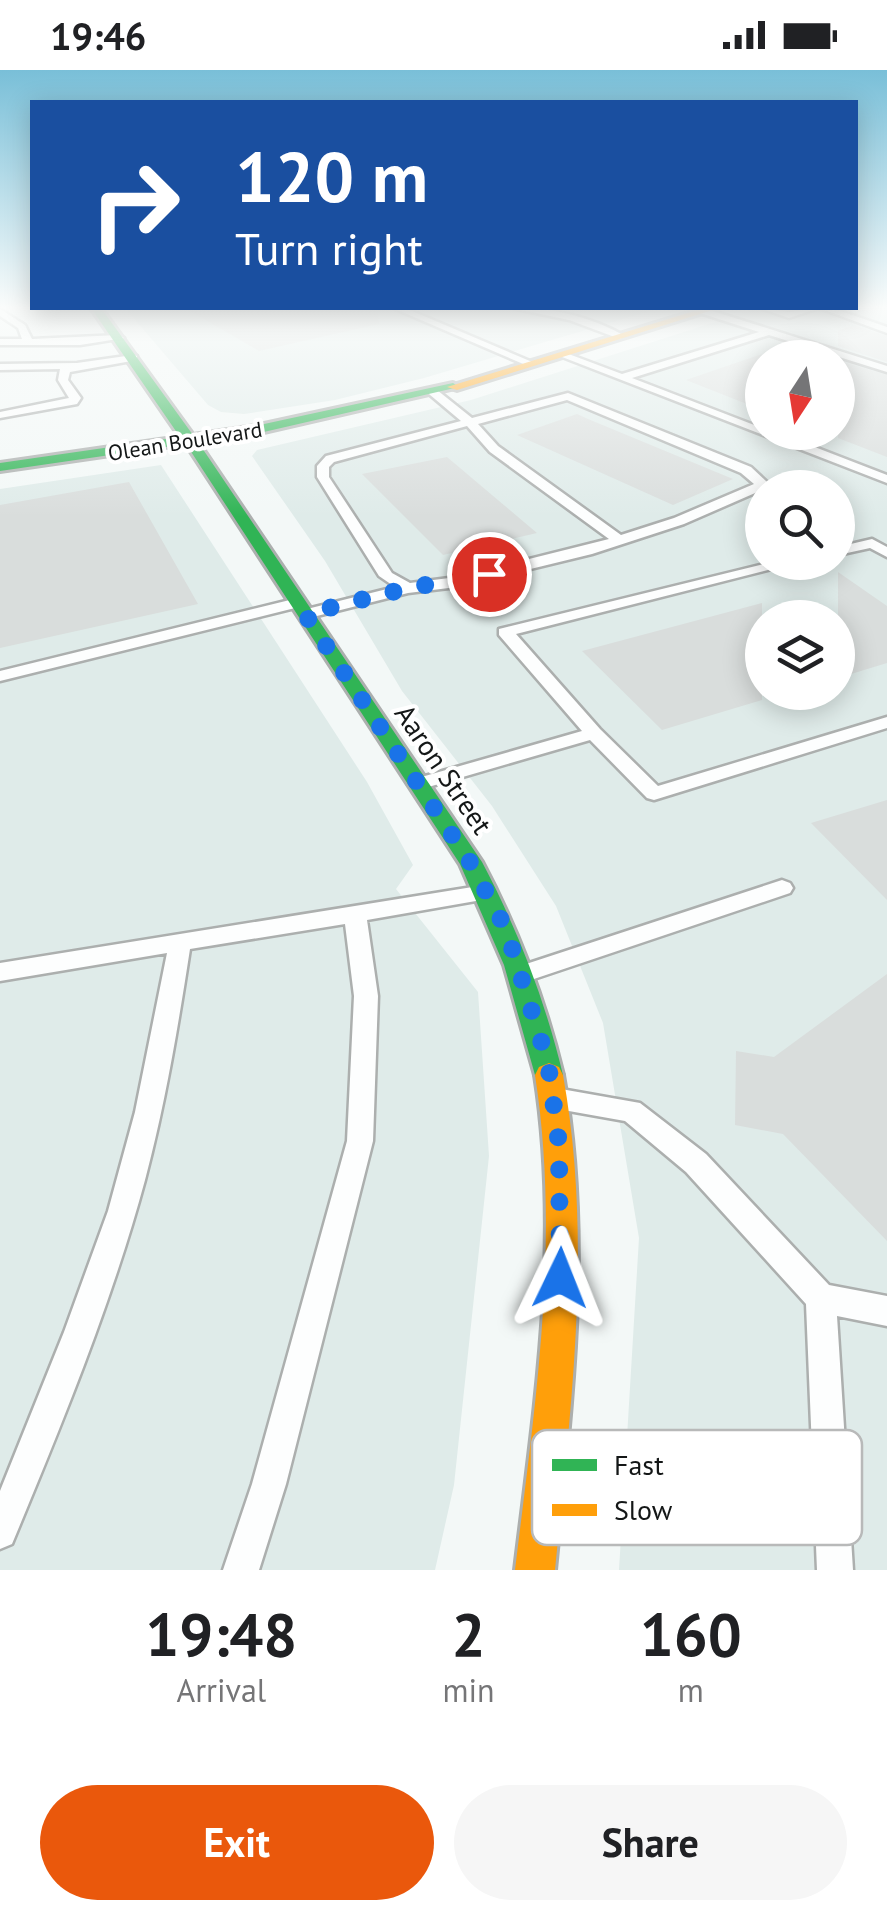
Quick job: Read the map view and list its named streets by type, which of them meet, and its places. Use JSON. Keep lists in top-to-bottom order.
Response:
{
  "streets": {
    "street": ["Olean Boulevard", "Aaron Street"]
  },
  "crossings": [
    ["Olean Boulevard", "Aaron Street"]
  ],
  "legend": ["Fast", "Slow"],
  "north": "bottom",
  "page": {
    "status": "19:46",
    "turn": ["120 m", "Turn right"],
    "eta": [
      "19:48",
      "Arrival",
      "2",
      "min",
      "160",
      "m"
    ],
    "buttons": ["Exit", "Share"]
  }
}
